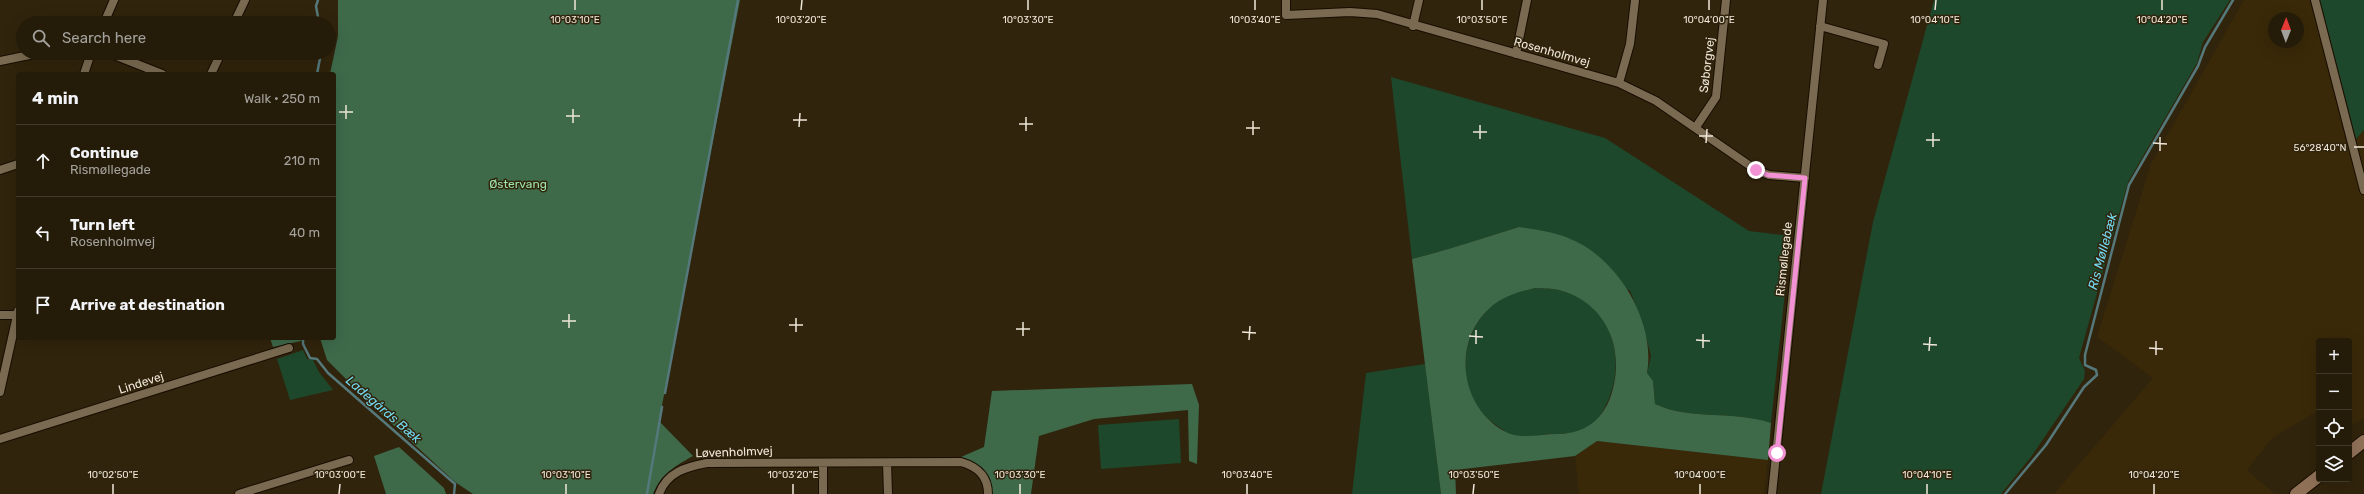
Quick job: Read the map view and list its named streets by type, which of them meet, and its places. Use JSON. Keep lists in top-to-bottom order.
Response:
{
  "streets": {
    "street": [
      "Rosenholmvej",
      "Søborgvej",
      "Rismøllegade",
      "Lindevej",
      "Løvenholmvej"
    ]
  },
  "crossings": [
    ["Rosenholmvej", "Søborgvej"],
    ["Rosenholmvej", "Rismøllegade"]
  ],
  "water": ["Ris Møllebæk", "Ladegårds Bæk"],
  "parks": ["Østervang"],
  "north": "top",
  "page": {
    "search": "Search here",
    "heading": ["4 min", "Walk · 250 m"],
    "list": [
      ["Continue", "Rismøllegade", "210 m"],
      ["Turn left", "Rosenholmvej", "40 m"],
      "Arrive at destination"
    ],
    "map_buttons": ["+", "−"]
  },
  "coordinates": [
    "10°03'10\"E",
    "10°03'20\"E",
    "10°03'30\"E",
    "10°03'40\"E",
    "10°03'50\"E",
    "10°04'00\"E",
    "10°04'10\"E",
    "10°04'20\"E",
    "56°28'40\"N",
    "10°02'50\"E",
    "10°03'00\"E"
  ]
}
